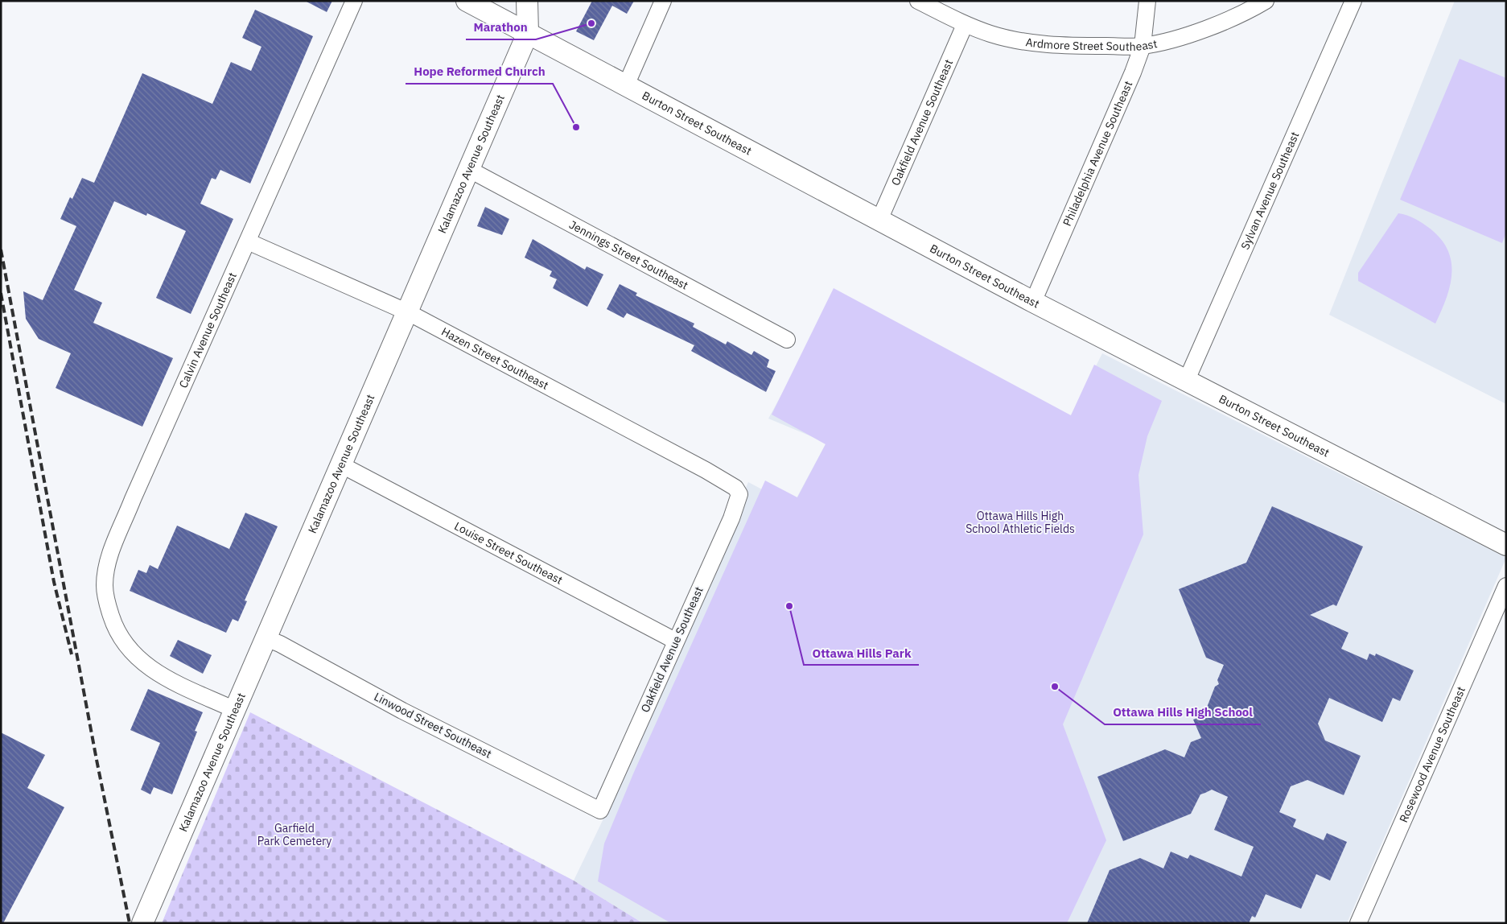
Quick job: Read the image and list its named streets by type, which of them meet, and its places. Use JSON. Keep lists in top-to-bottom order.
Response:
{
  "streets": {
    "main road": ["Burton Street Southeast", "Kalamazoo Avenue Southeast"],
    "street": [
      "Ardmore Street Southeast",
      "Oakfield Avenue Southeast",
      "Philadelphia Avenue Southeast",
      "Sylvan Avenue Southeast",
      "Jennings Street Southeast",
      "Calvin Avenue Southeast",
      "Hazen Street Southeast",
      "Louise Street Southeast",
      "Linwood Street Southeast",
      "Rosewood Avenue Southeast"
    ]
  },
  "crossings": [
    ["Ardmore Street Southeast", "Oakfield Avenue Southeast"],
    ["Ardmore Street Southeast", "Philadelphia Avenue Southeast"],
    ["Oakfield Avenue Southeast", "Burton Street Southeast"],
    ["Oakfield Avenue Southeast", "Hazen Street Southeast"],
    ["Oakfield Avenue Southeast", "Louise Street Southeast"],
    ["Oakfield Avenue Southeast", "Linwood Street Southeast"],
    ["Burton Street Southeast", "Philadelphia Avenue Southeast"],
    ["Burton Street Southeast", "Kalamazoo Avenue Southeast"],
    ["Burton Street Southeast", "Sylvan Avenue Southeast"],
    ["Kalamazoo Avenue Southeast", "Jennings Street Southeast"],
    ["Kalamazoo Avenue Southeast", "Calvin Avenue Southeast"],
    ["Kalamazoo Avenue Southeast", "Hazen Street Southeast"],
    ["Kalamazoo Avenue Southeast", "Louise Street Southeast"],
    ["Kalamazoo Avenue Southeast", "Linwood Street Southeast"],
    ["Calvin Avenue Southeast", "Hazen Street Southeast"]
  ],
  "parks": ["Ottawa Hills High School Athletic Fields", "Garfield Park Cemetery"],
  "places": [
    "Marathon",
    "Hope Reformed Church",
    "Ottawa Hills Park",
    "Ottawa Hills High School"
  ]
}
